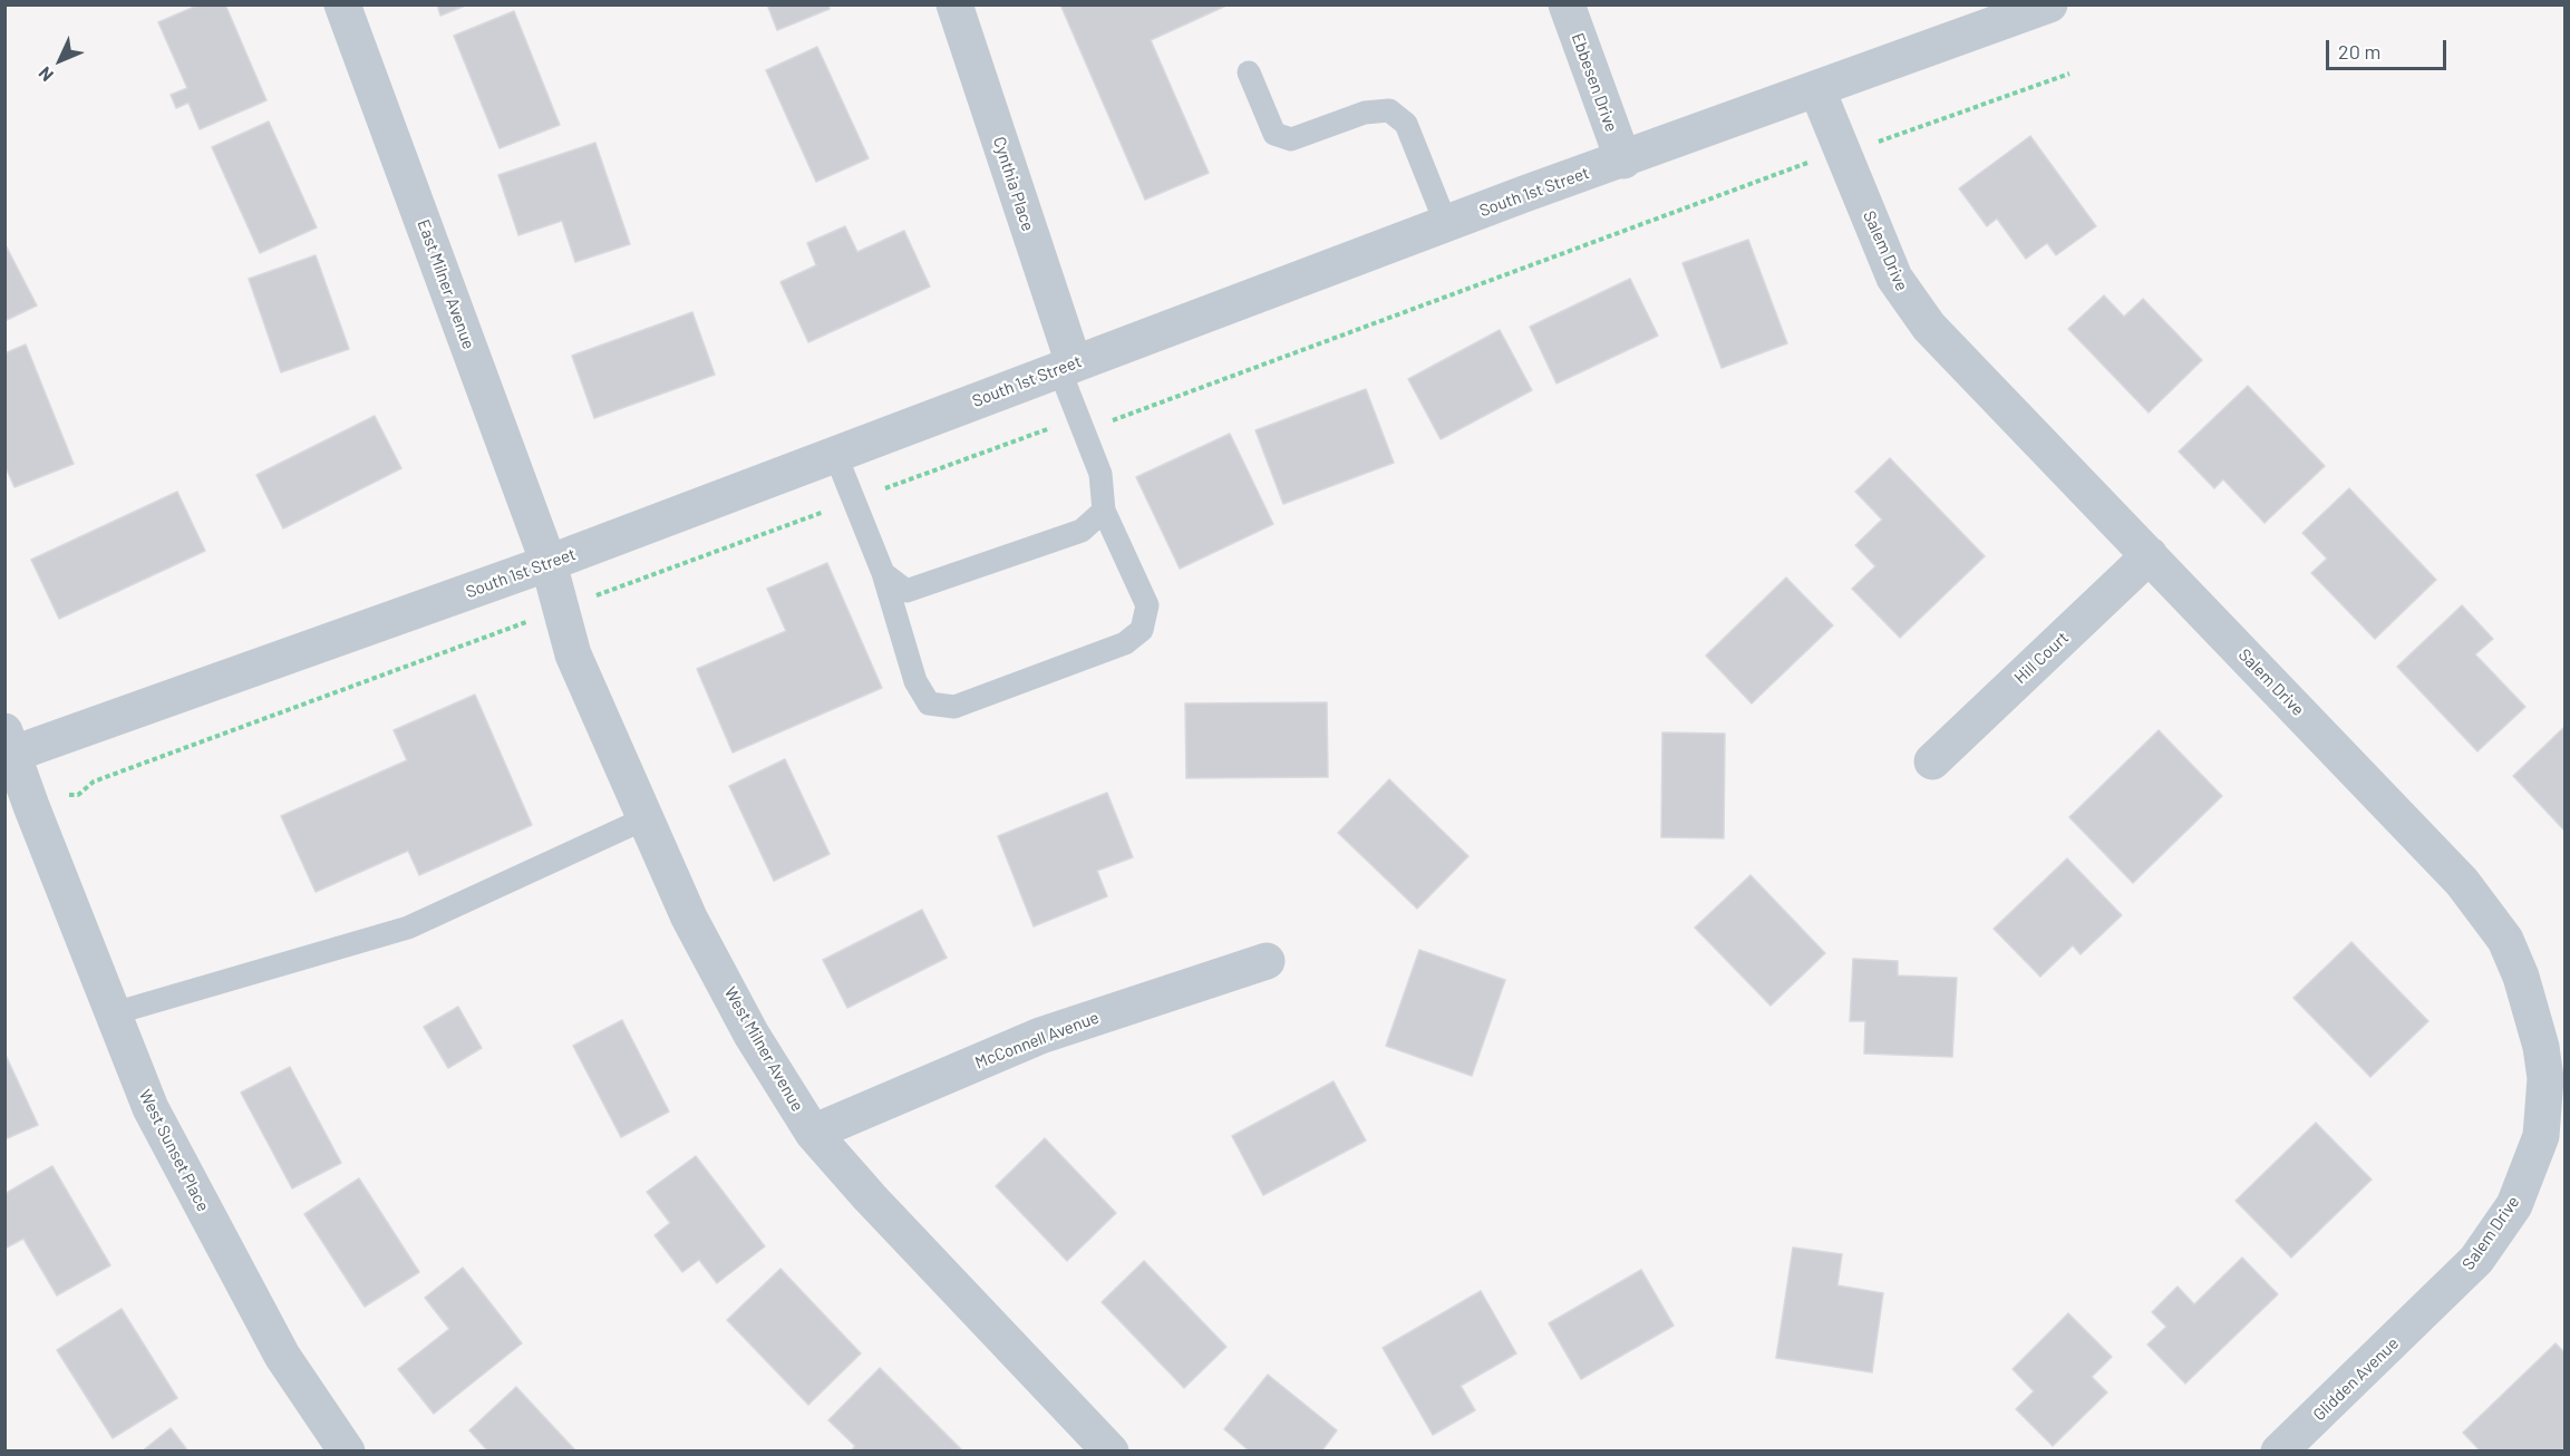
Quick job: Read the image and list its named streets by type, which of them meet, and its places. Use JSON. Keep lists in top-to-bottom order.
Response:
{
  "streets": {
    "street": [
      "Ebbesen Drive",
      "Cynthia Place",
      "South 1st Street",
      "Salem Drive",
      "East Milner Avenue",
      "Hill Court",
      "McConnell Avenue",
      "West Milner Avenue",
      "West Sunset Place",
      "Glidden Avenue"
    ]
  },
  "crossings": [
    ["Ebbesen Drive", "South 1st Street"],
    ["Cynthia Place", "South 1st Street"],
    ["South 1st Street", "Salem Drive"],
    ["South 1st Street", "East Milner Avenue"],
    ["South 1st Street", "West Milner Avenue"],
    ["South 1st Street", "West Sunset Place"],
    ["Salem Drive", "Hill Court"],
    ["Salem Drive", "Glidden Avenue"],
    ["East Milner Avenue", "West Milner Avenue"],
    ["McConnell Avenue", "West Milner Avenue"]
  ],
  "scale_bar": "20 m",
  "north": "bottom left"
}
